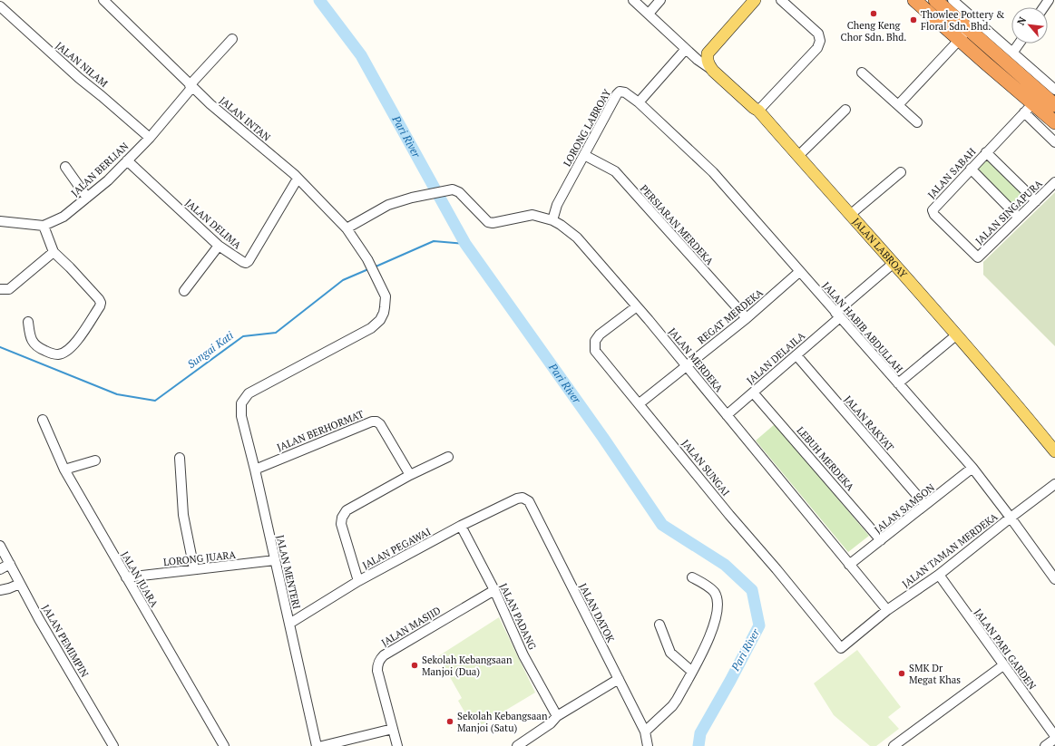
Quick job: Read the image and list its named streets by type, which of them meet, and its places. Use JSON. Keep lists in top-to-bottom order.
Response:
{
  "streets": {
    "main road": ["JALAN LABROAY"],
    "street": [
      "JALAN NILAM",
      "JALAN INTAN",
      "LORONG LABROAY",
      "JALAN BERLIAN",
      "JALAN SABAH",
      "JALAN SINGAPURA",
      "JALAN DELIMA",
      "PERSIARAN MERDEKA",
      "REGAT MERDEKA",
      "JALAN HABIB ABDULLAH",
      "JALAN DELAILA",
      "JALAN MERDEKA",
      "JALAN RAKYAT",
      "JALAN BERHORMAT",
      "LEBUH MERDEKA",
      "JALAN SUNGAI",
      "JALAN SAMSON",
      "JALAN PEGAWAI",
      "JALAN TAMAN MERDEKA",
      "LORONG JUARA",
      "JALAN MENTERI",
      "JALAN JUARA",
      "JALAN DATOK",
      "JALAN PADANG",
      "JALAN MASJID",
      "JALAN PEMIMPIN",
      "JALAN PARI GARDEN"
    ]
  },
  "crossings": [
    ["JALAN NILAM", "JALAN BERLIAN"],
    ["JALAN INTAN", "JALAN BERLIAN"],
    ["JALAN INTAN", "JALAN DELIMA"],
    ["JALAN INTAN", "JALAN MERDEKA"],
    ["JALAN INTAN", "JALAN MENTERI"],
    ["LORONG LABROAY", "PERSIARAN MERDEKA"],
    ["LORONG LABROAY", "JALAN HABIB ABDULLAH"],
    ["LORONG LABROAY", "JALAN MERDEKA"],
    ["JALAN BERLIAN", "JALAN DELIMA"],
    ["JALAN SABAH", "JALAN SINGAPURA"],
    ["PERSIARAN MERDEKA", "REGAT MERDEKA"],
    ["JALAN LABROAY", "JALAN DELAILA"],
    ["REGAT MERDEKA", "JALAN HABIB ABDULLAH"],
    ["REGAT MERDEKA", "JALAN MERDEKA"],
    ["REGAT MERDEKA", "JALAN SUNGAI"],
    ["JALAN HABIB ABDULLAH", "JALAN DELAILA"],
    ["JALAN HABIB ABDULLAH", "JALAN SAMSON"],
    ["JALAN HABIB ABDULLAH", "JALAN TAMAN MERDEKA"],
    ["JALAN DELAILA", "JALAN MERDEKA"],
    ["JALAN DELAILA", "JALAN RAKYAT"],
    ["JALAN DELAILA", "LEBUH MERDEKA"],
    ["JALAN MERDEKA", "JALAN SUNGAI"],
    ["JALAN MERDEKA", "JALAN SAMSON"],
    ["JALAN MERDEKA", "JALAN TAMAN MERDEKA"],
    ["JALAN RAKYAT", "JALAN SAMSON"],
    ["JALAN BERHORMAT", "JALAN MENTERI"],
    ["LEBUH MERDEKA", "JALAN SAMSON"],
    ["JALAN SUNGAI", "JALAN TAMAN MERDEKA"],
    ["JALAN PEGAWAI", "JALAN MENTERI"],
    ["JALAN PEGAWAI", "JALAN DATOK"],
    ["JALAN PEGAWAI", "JALAN PADANG"],
    ["JALAN TAMAN MERDEKA", "JALAN PARI GARDEN"],
    ["LORONG JUARA", "JALAN MENTERI"],
    ["LORONG JUARA", "JALAN JUARA"],
    ["JALAN PADANG", "JALAN MASJID"]
  ],
  "water": ["Pari River", "Sungai Kati"],
  "places": [
    "Cheng Keng Chor Sdn. Bhd.",
    "Thowlee Pottery & Floral Sdn. Bhd.",
    "Sekolah Kebangsaan Manjoi (Dua)",
    "SMK Dr Megat Khas",
    "Sekolah Kebangsaan Manjoi (Satu)"
  ],
  "north": "top left"
}
